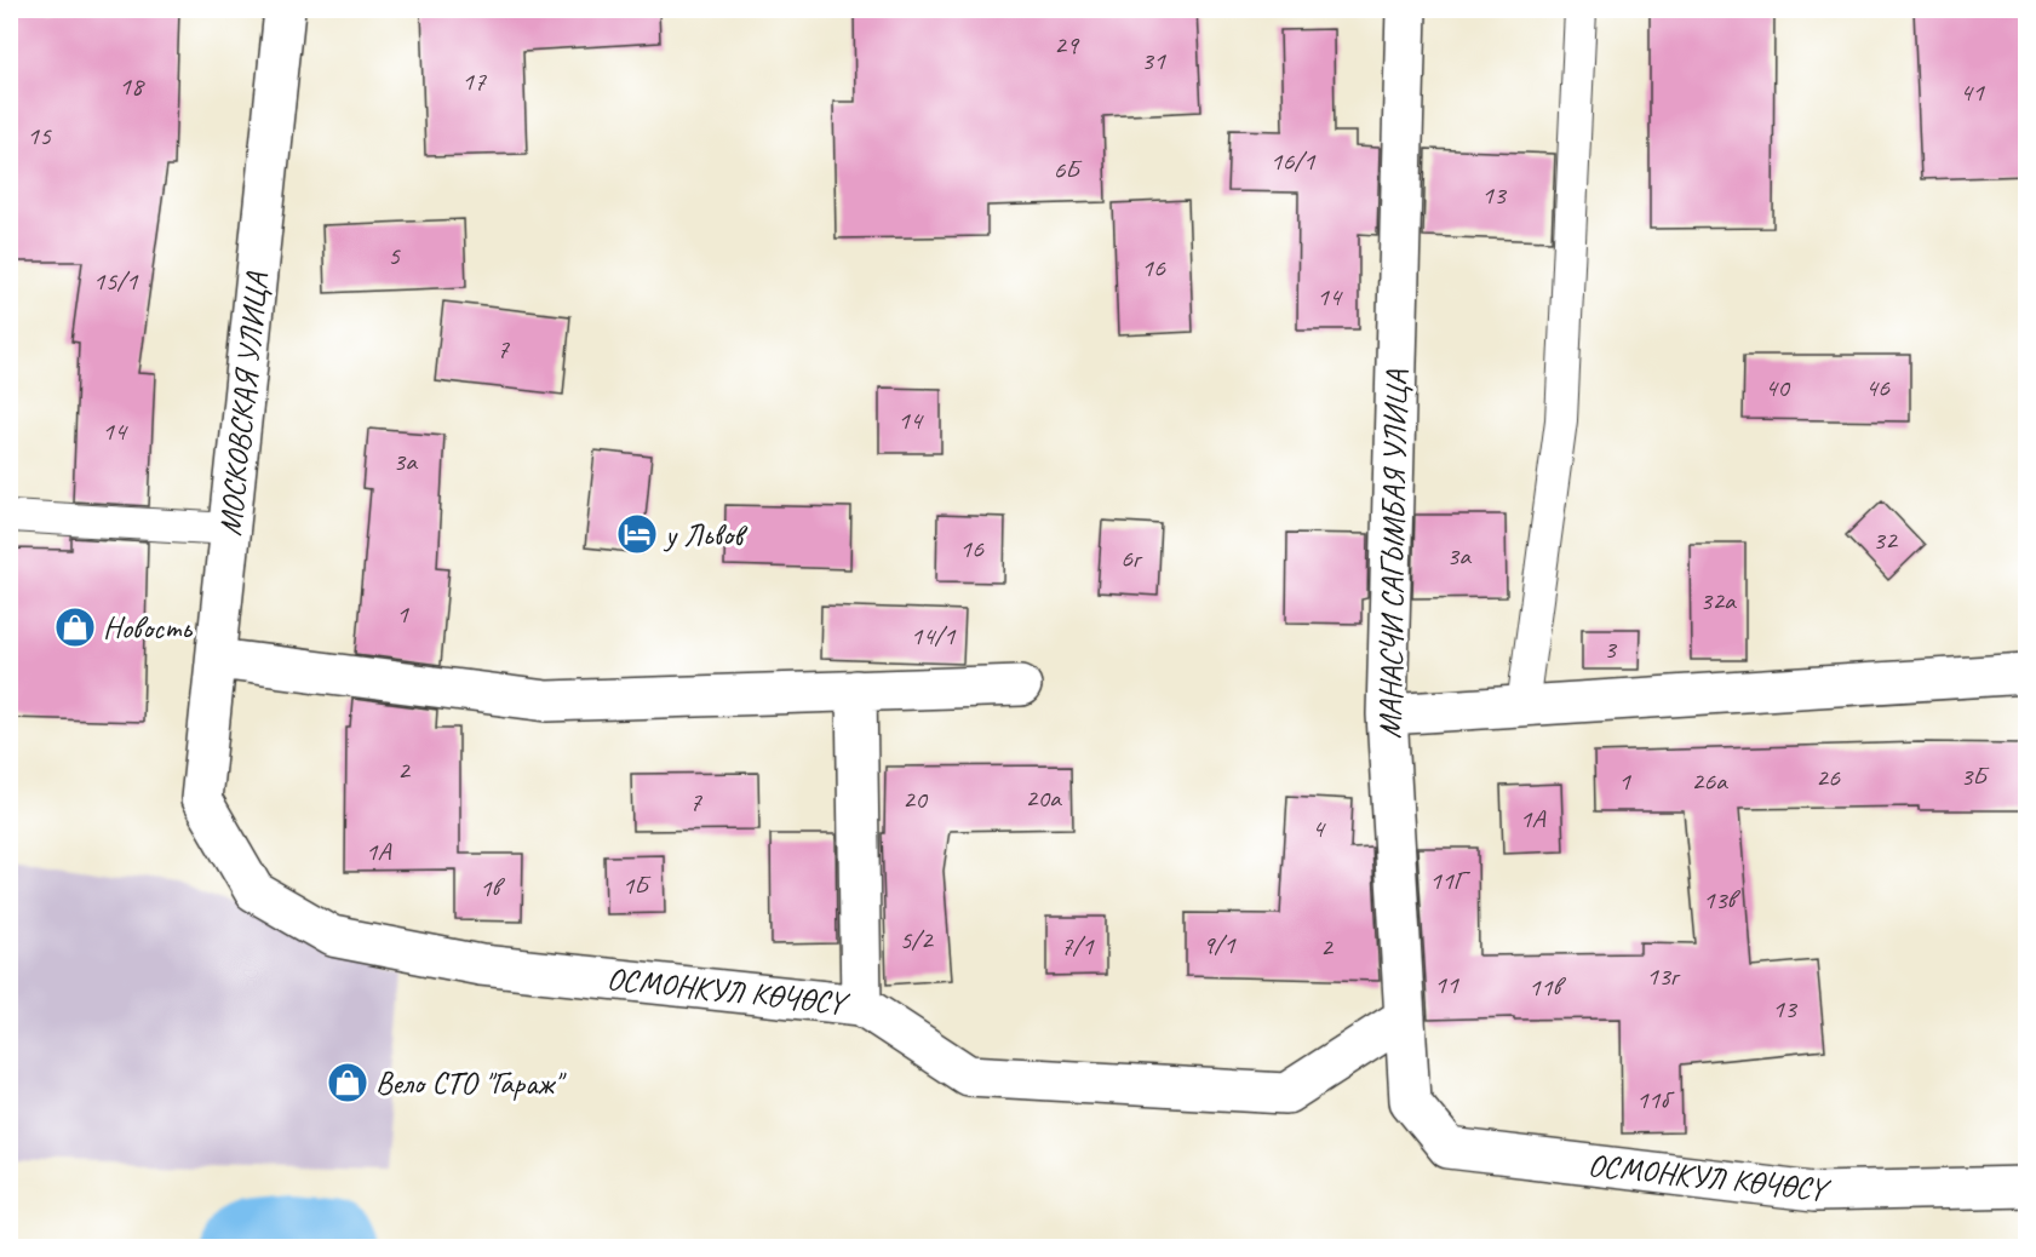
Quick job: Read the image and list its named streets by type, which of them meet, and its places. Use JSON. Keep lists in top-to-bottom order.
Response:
{
  "streets": {
    "street": ["МОСКОВСКАЯ УЛИЦА", "МАНАСЧИ САГЫМБАЯ УЛИЦА", "ОСМОНКУЛ КӨЧӨСҮ"]
  },
  "crossings": [
    ["МОСКОВСКАЯ УЛИЦА", "ОСМОНКУЛ КӨЧӨСҮ"],
    ["МАНАСЧИ САГЫМБАЯ УЛИЦА", "ОСМОНКУЛ КӨЧӨСҮ"]
  ],
  "places": {
    "hotel": ["у Львов"],
    "shop": ["Новость", "Вело СТО \"Гараж\""]
  },
  "house_numbers": [
    "29",
    "31",
    "17",
    "18",
    "41",
    "15",
    "16/1",
    "6Б",
    "13",
    "5",
    "16",
    "15/1",
    "14",
    "7",
    "40",
    "46",
    "14",
    "14",
    "3а",
    "32",
    "16",
    "3а",
    "6г",
    "32а",
    "1",
    "14/1",
    "3",
    "2",
    "3Б",
    "26",
    "1",
    "26а",
    "20а",
    "20",
    "7",
    "1А",
    "4",
    "1А",
    "11Г",
    "1Б",
    "1в",
    "13в",
    "5/2",
    "9/1",
    "7/1",
    "2",
    "13г",
    "11",
    "11в",
    "13",
    "11б"
  ]
}
